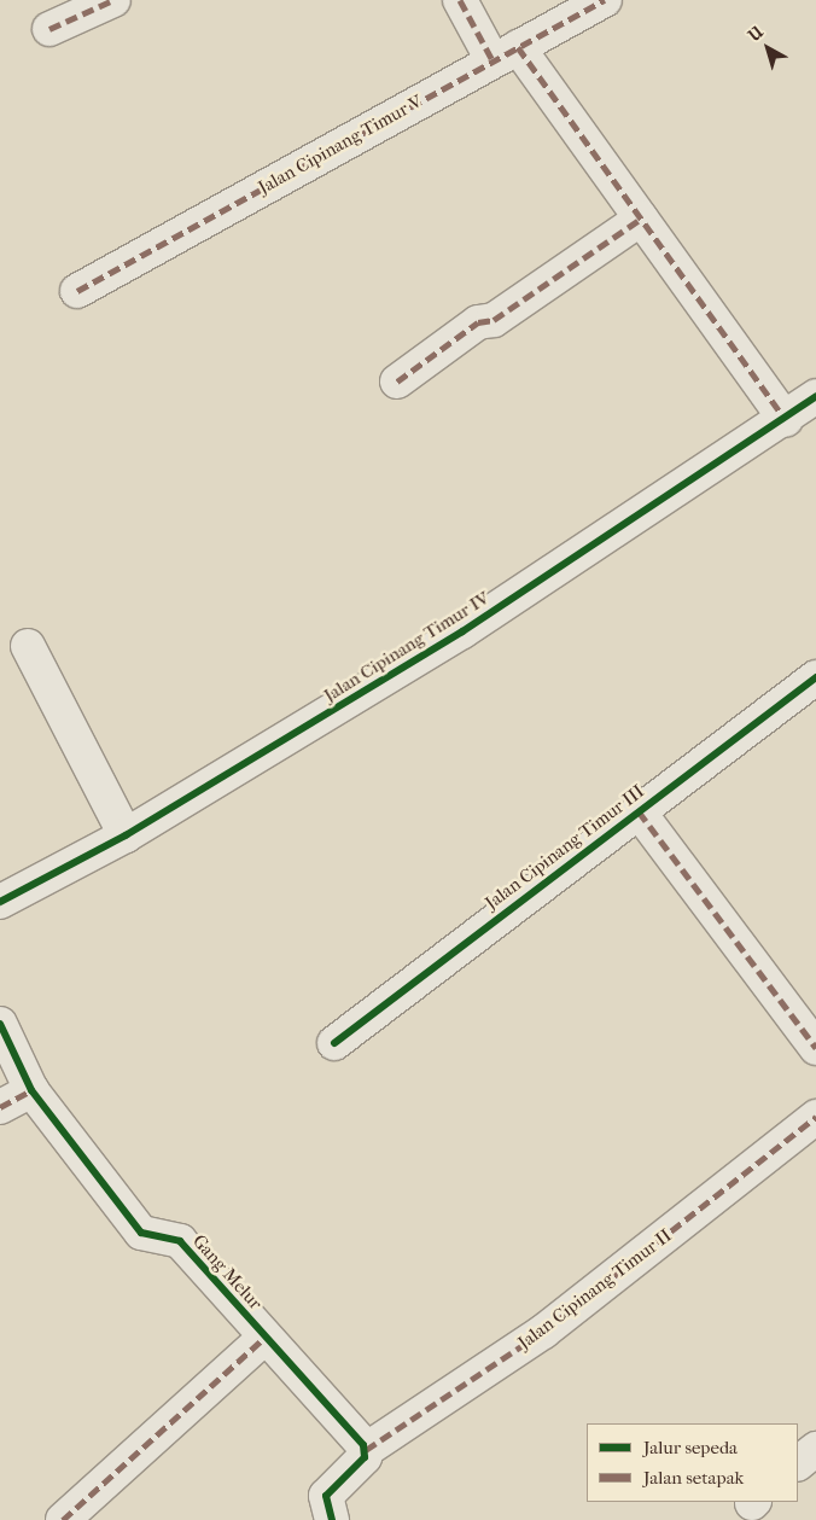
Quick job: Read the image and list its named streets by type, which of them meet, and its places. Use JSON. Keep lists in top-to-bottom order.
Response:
{
  "streets": {
    "street": [
      "Jalan Cipinang Timur V",
      "Jalan Cipinang Timur IV",
      "Jalan Cipinang Timur III",
      "Gang Melur",
      "Jalan Cipinang Timur II"
    ]
  },
  "crossings": [
    ["Gang Melur", "Jalan Cipinang Timur II"]
  ],
  "legend": ["Jalur sepeda", "Jalan setapak"],
  "north": "top left"
}
